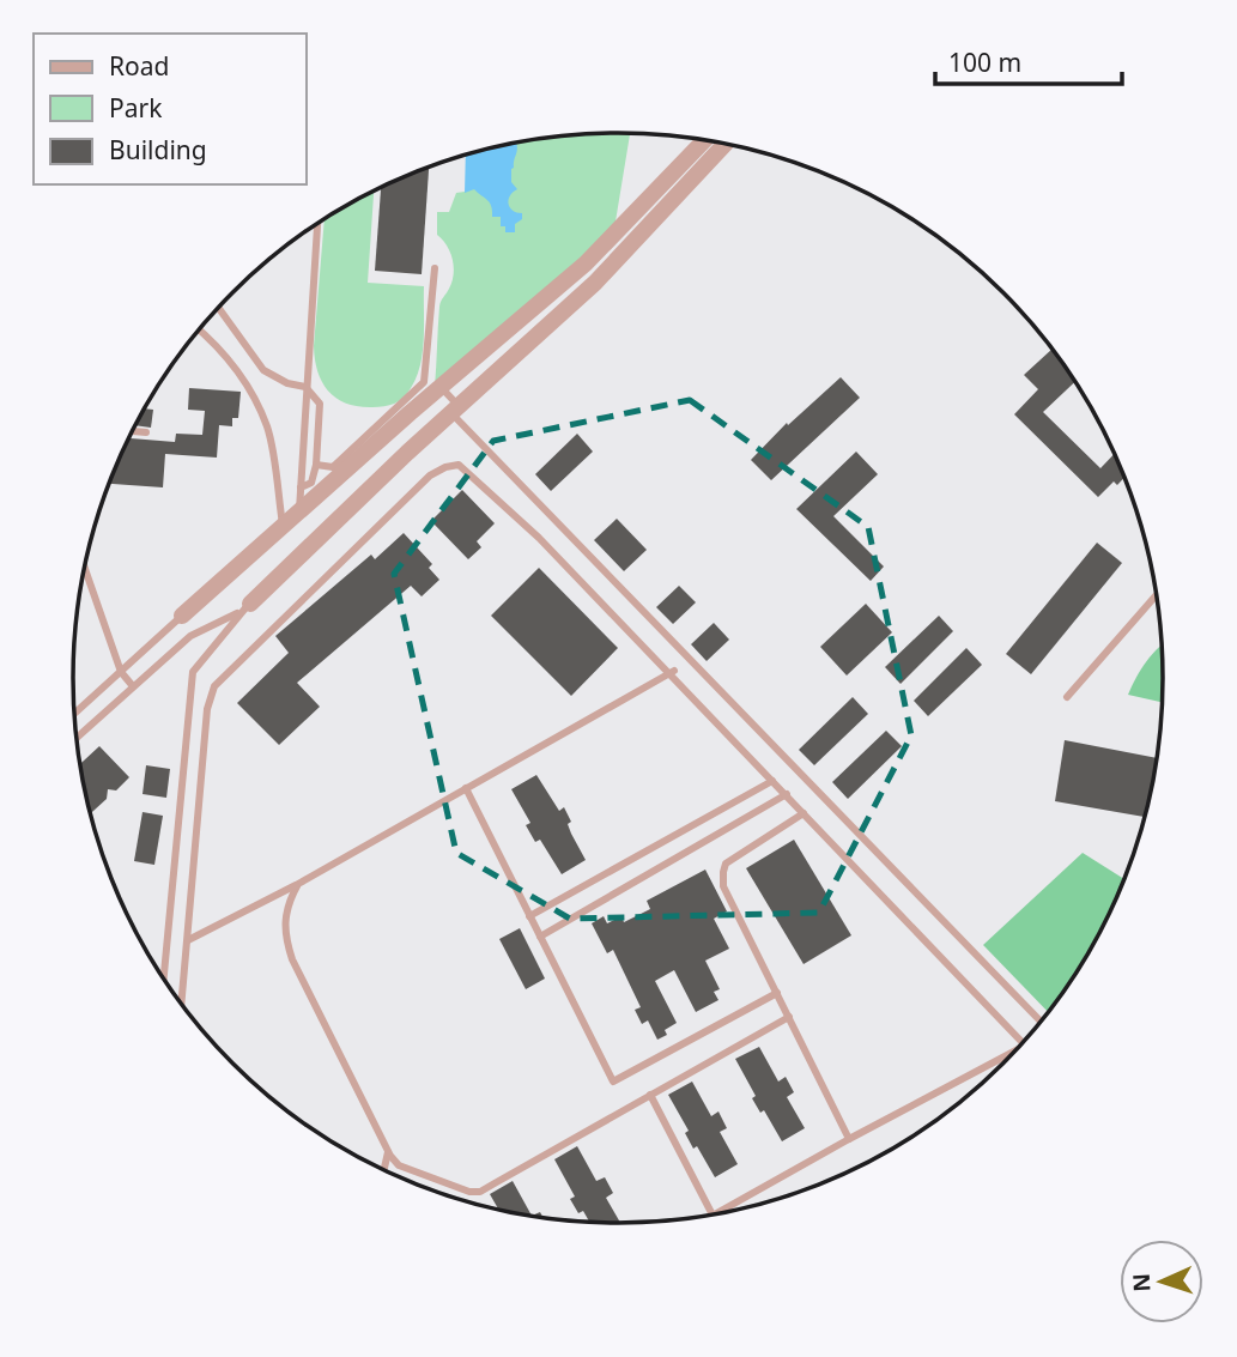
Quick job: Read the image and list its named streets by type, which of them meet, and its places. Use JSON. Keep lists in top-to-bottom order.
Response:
{
  "legend": ["Road", "Park", "Building"],
  "scale_bar": "100 m",
  "north": "left"
}
